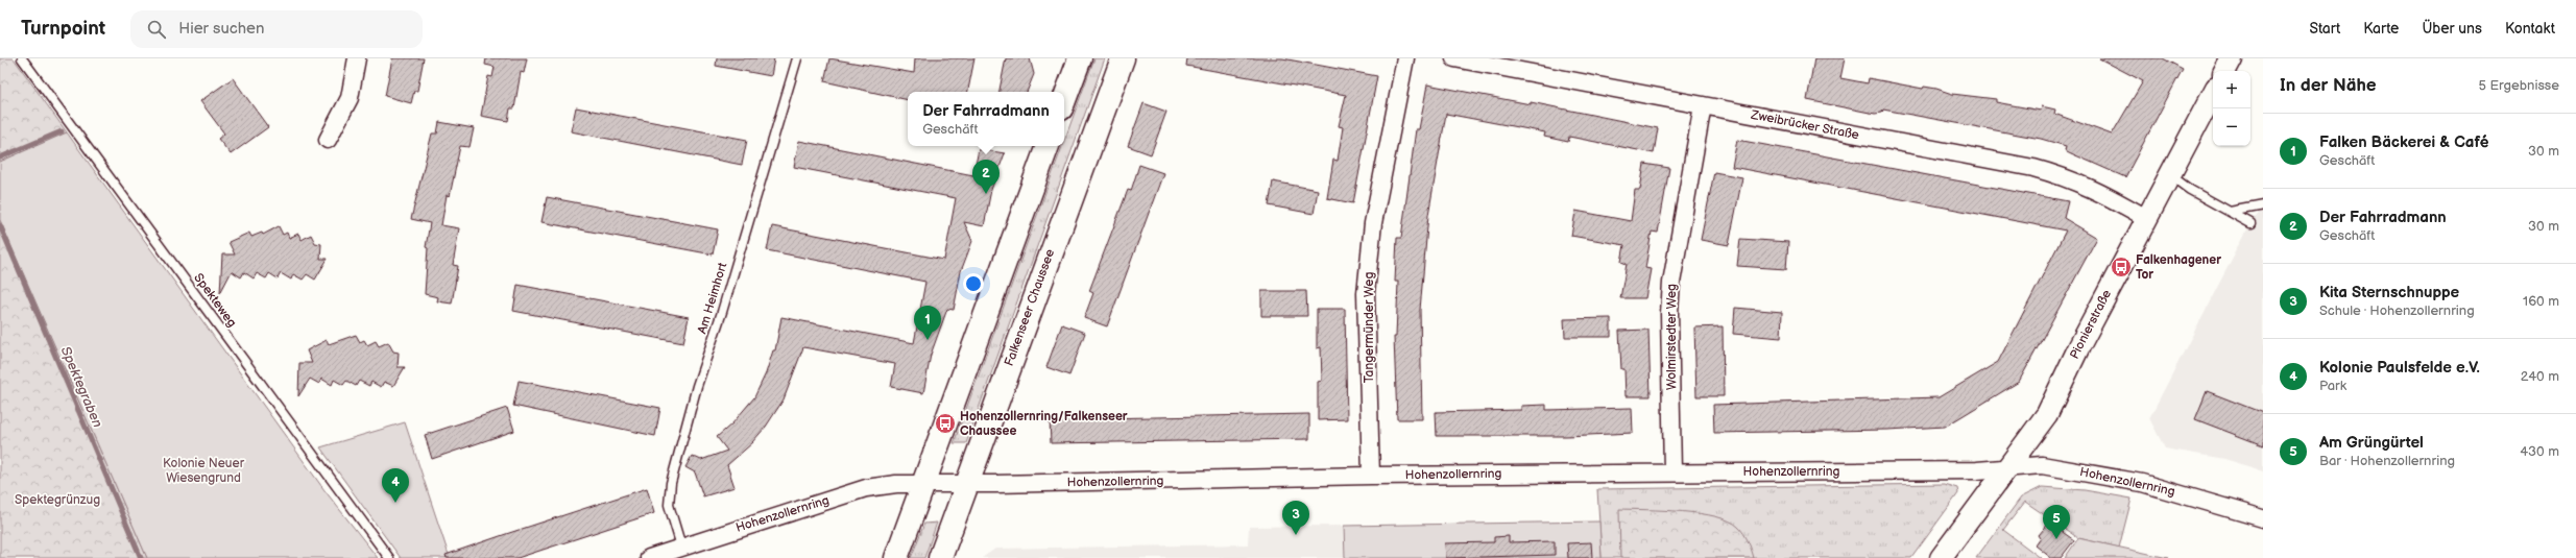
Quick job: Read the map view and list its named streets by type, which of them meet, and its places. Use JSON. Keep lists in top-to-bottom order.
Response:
{
  "streets": {
    "main road": ["Falkenseer Chaussee"],
    "street": [
      "Zweibrücker Straße",
      "Pionierstraße",
      "Tangermünder Weg",
      "Wolmirstedter Weg",
      "Hohenzollernring"
    ],
    "lane": ["Am Heimhort", "Spekteweg"]
  },
  "crossings": [
    ["Zweibrücker Straße", "Pionierstraße"],
    ["Zweibrücker Straße", "Wolmirstedter Weg"],
    ["Am Heimhort", "Hohenzollernring"],
    ["Falkenseer Chaussee", "Hohenzollernring"],
    ["Pionierstraße", "Hohenzollernring"],
    ["Tangermünder Weg", "Hohenzollernring"],
    ["Wolmirstedter Weg", "Hohenzollernring"]
  ],
  "water": ["Spektegraben"],
  "parks": ["Kolonie Neuer Wiesengrund", "Spektegrünzug"],
  "places": {
    "bus stop": ["Falkenhagener Tor", "Hohenzollernring/Falkenseer Chaussee"]
  },
  "page": {
    "header": "Turnpoint",
    "search": "Hier suchen",
    "nav": [
      "Start",
      "Karte",
      "Über uns",
      "Kontakt"
    ],
    "heading": ["In der Nähe", "5 Ergebnisse"],
    "map_buttons": ["+", "−"],
    "popup": ["Der Fahrradmann", "Geschäft"],
    "list": [
      {
        "mark": "1",
        "name": "Falken Bäckerei & Café",
        "note": "Geschäft",
        "value": "30 m"
      },
      {
        "mark": "2",
        "name": "Der Fahrradmann",
        "note": "Geschäft",
        "value": "30 m"
      },
      {
        "mark": "3",
        "name": "Kita Sternschnuppe",
        "note": "Schule · Hohenzollernring",
        "value": "160 m"
      },
      {
        "mark": "4",
        "name": "Kolonie Paulsfelde e.V.",
        "note": "Park",
        "value": "240 m"
      },
      {
        "mark": "5",
        "name": "Am Grüngürtel",
        "note": "Bar · Hohenzollernring",
        "value": "430 m"
      }
    ],
    "pins": [
      "2",
      "1",
      "4",
      "3",
      "5"
    ]
  }
}
